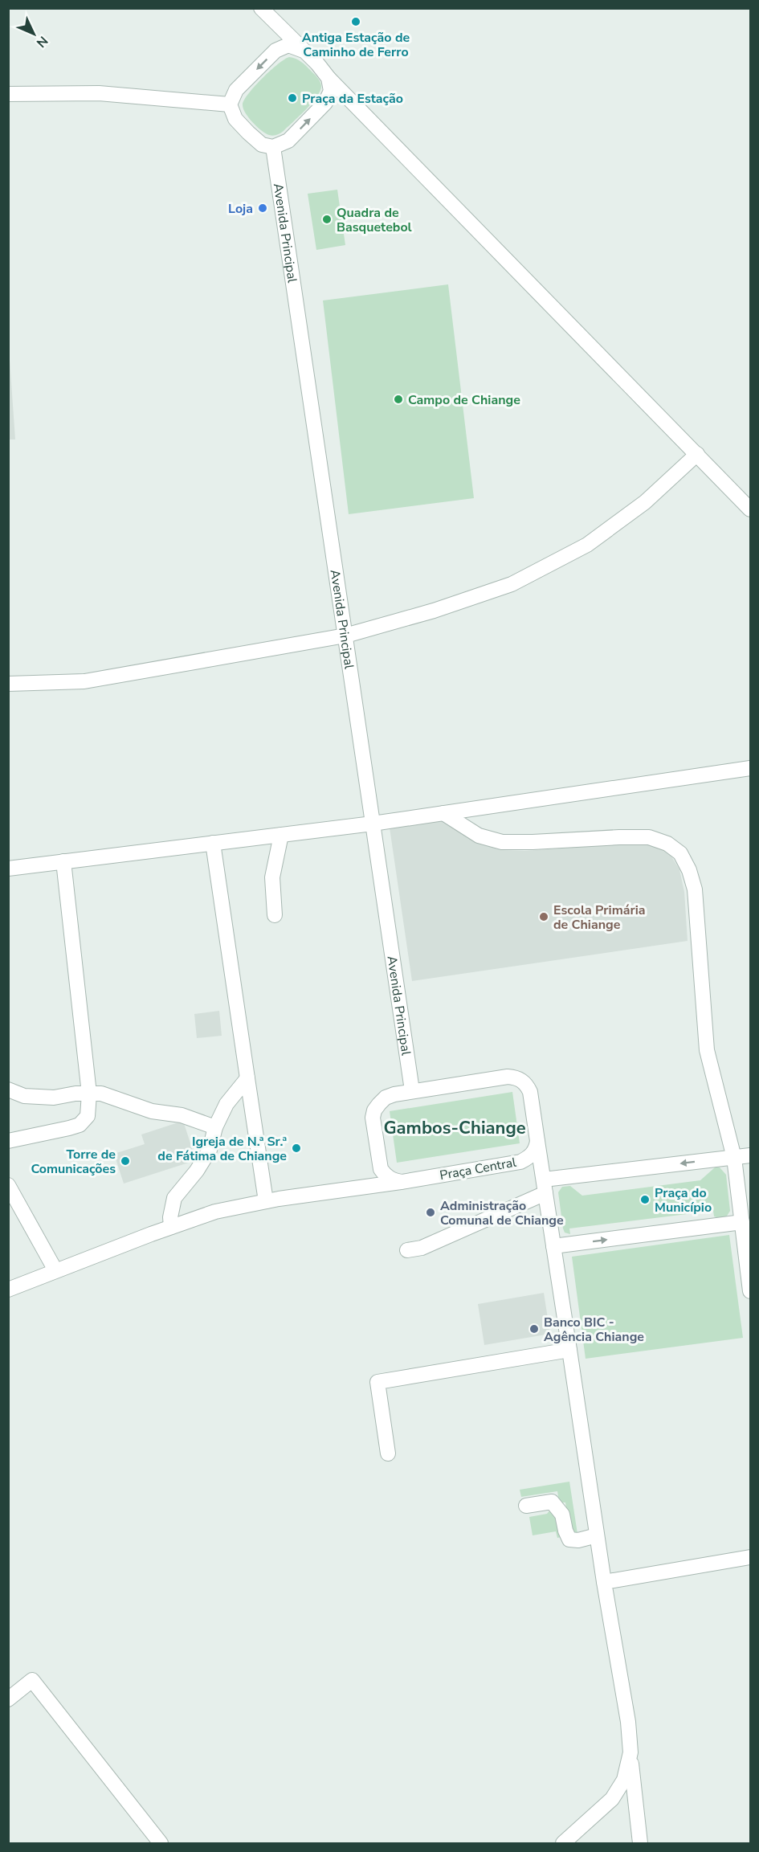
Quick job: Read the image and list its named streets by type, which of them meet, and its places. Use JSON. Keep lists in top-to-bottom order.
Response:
{
  "streets": {
    "street": ["Avenida Principal", "Praça Central"]
  },
  "districts": ["Gambos-Chiange"],
  "places": [
    "Antiga Estação de Caminho de Ferro",
    "Praça da Estação",
    "Loja",
    "Quadra de Basquetebol",
    "Campo de Chiange",
    "Escola Primária de Chiange",
    "Igreja de N.ª Sr.ª de Fátima de Chiange",
    "Torre de Comunicações",
    "Praça do Município",
    "Administração Comunal de Chiange",
    "Banco BIC - Agência Chiange"
  ],
  "north": "bottom right"
}
